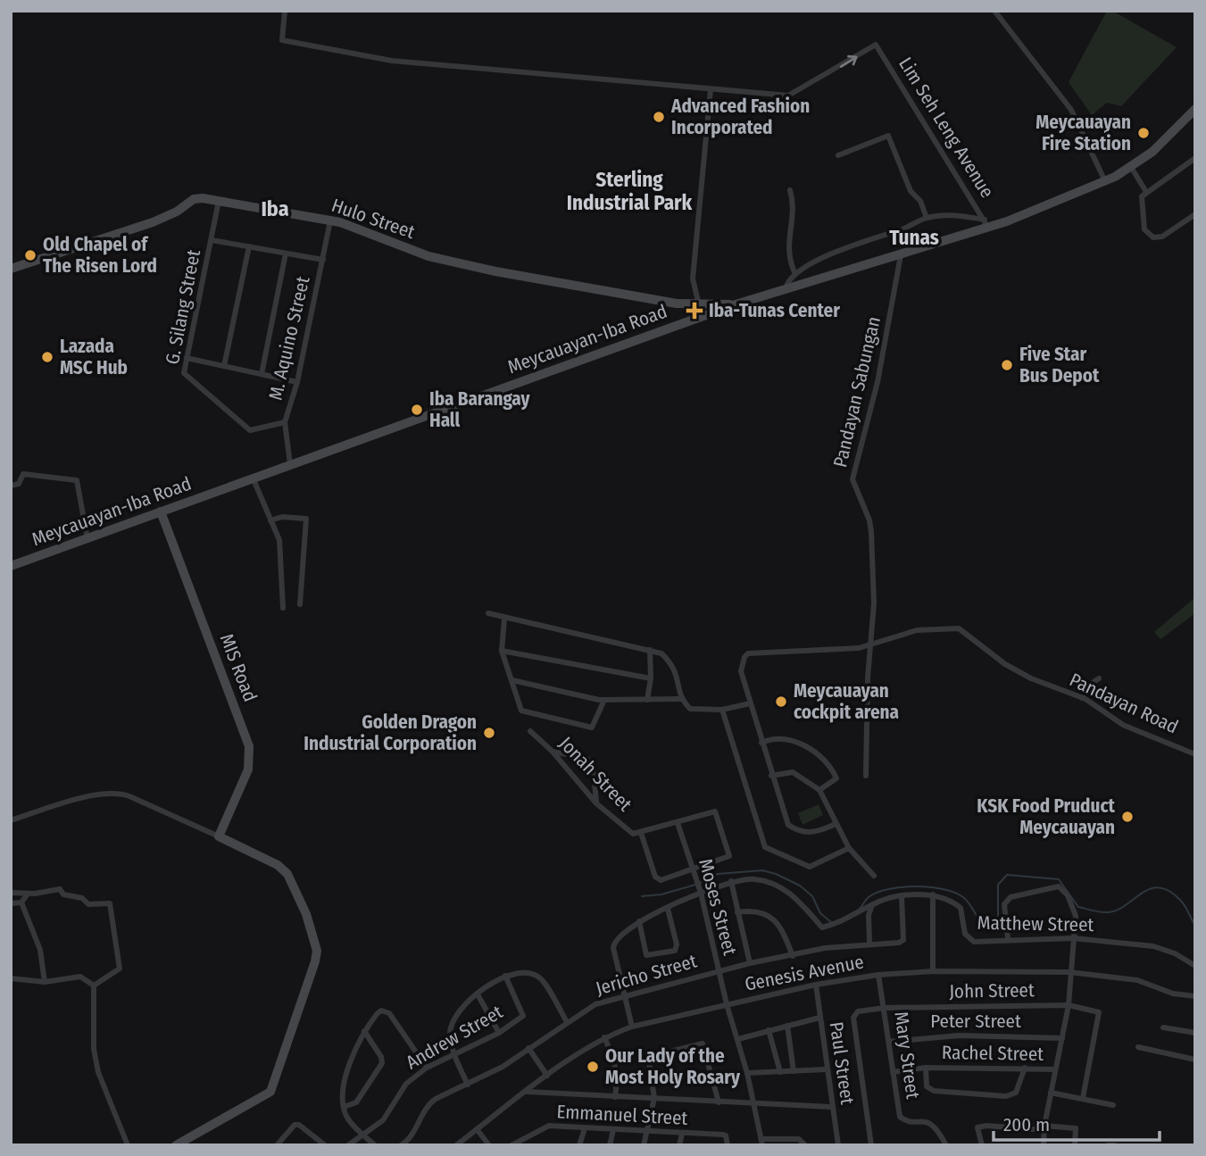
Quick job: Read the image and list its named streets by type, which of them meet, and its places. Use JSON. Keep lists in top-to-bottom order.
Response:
{
  "streets": {
    "street": [
      "Lim Seh Leng Avenue",
      "Hulo Street",
      "G. Silang Street",
      "M. Aquino Street",
      "Meycauayan-Iba Road",
      "Pandayan Sabungan",
      "MIS Road",
      "Pandayan Road",
      "Jonah Street",
      "Moses Street",
      "Matthew Street",
      "Genesis Avenue",
      "Jericho Street",
      "John Street",
      "Peter Street",
      "Andrew Street",
      "Rachel Street",
      "Mary Street",
      "Paul Street",
      "Emmanuel Street"
    ]
  },
  "crossings": [
    ["Lim Seh Leng Avenue", "Meycauayan-Iba Road"],
    ["Hulo Street", "G. Silang Street"],
    ["Hulo Street", "M. Aquino Street"],
    ["Hulo Street", "Meycauayan-Iba Road"],
    ["G. Silang Street", "M. Aquino Street"],
    ["M. Aquino Street", "Meycauayan-Iba Road"],
    ["Meycauayan-Iba Road", "Pandayan Sabungan"],
    ["Meycauayan-Iba Road", "MIS Road"],
    ["Pandayan Sabungan", "Pandayan Road"],
    ["Moses Street", "Matthew Street"],
    ["Moses Street", "Genesis Avenue"],
    ["Moses Street", "Jericho Street"],
    ["Matthew Street", "Genesis Avenue"],
    ["Matthew Street", "Jericho Street"],
    ["Genesis Avenue", "Mary Street"],
    ["Genesis Avenue", "Paul Street"],
    ["John Street", "Mary Street"],
    ["Peter Street", "Mary Street"],
    ["Rachel Street", "Mary Street"]
  ],
  "districts": ["Sterling Industrial Park", "Iba", "Tunas"],
  "places": {
    "other": [
      "Advanced Fashion Incorporated",
      "Meycauayan Fire Station",
      "Old Chapel of The Risen Lord",
      "Lazada MSC Hub",
      "Five Star Bus Depot",
      "Iba Barangay Hall",
      "Meycauayan cockpit arena",
      "Golden Dragon Industrial Corporation",
      "KSK Food Pruduct Meycauayan",
      "Our Lady of the Most Holy Rosary"
    ],
    "health": ["Iba-Tunas Center"]
  },
  "scale_bar": "200 m"
}
